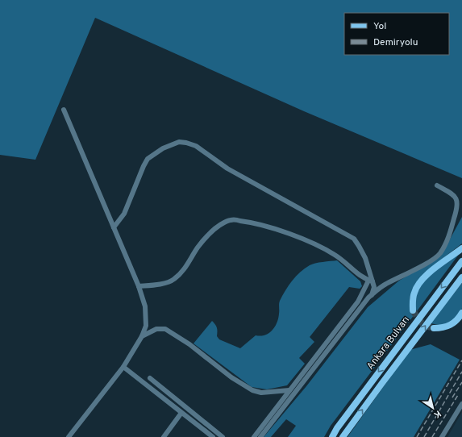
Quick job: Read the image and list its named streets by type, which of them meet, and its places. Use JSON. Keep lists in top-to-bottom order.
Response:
{
  "streets": {
    "main road": ["Ankara Bulvarı"]
  },
  "legend": ["Yol", "Demiryolu"],
  "north": "bottom right"
}
